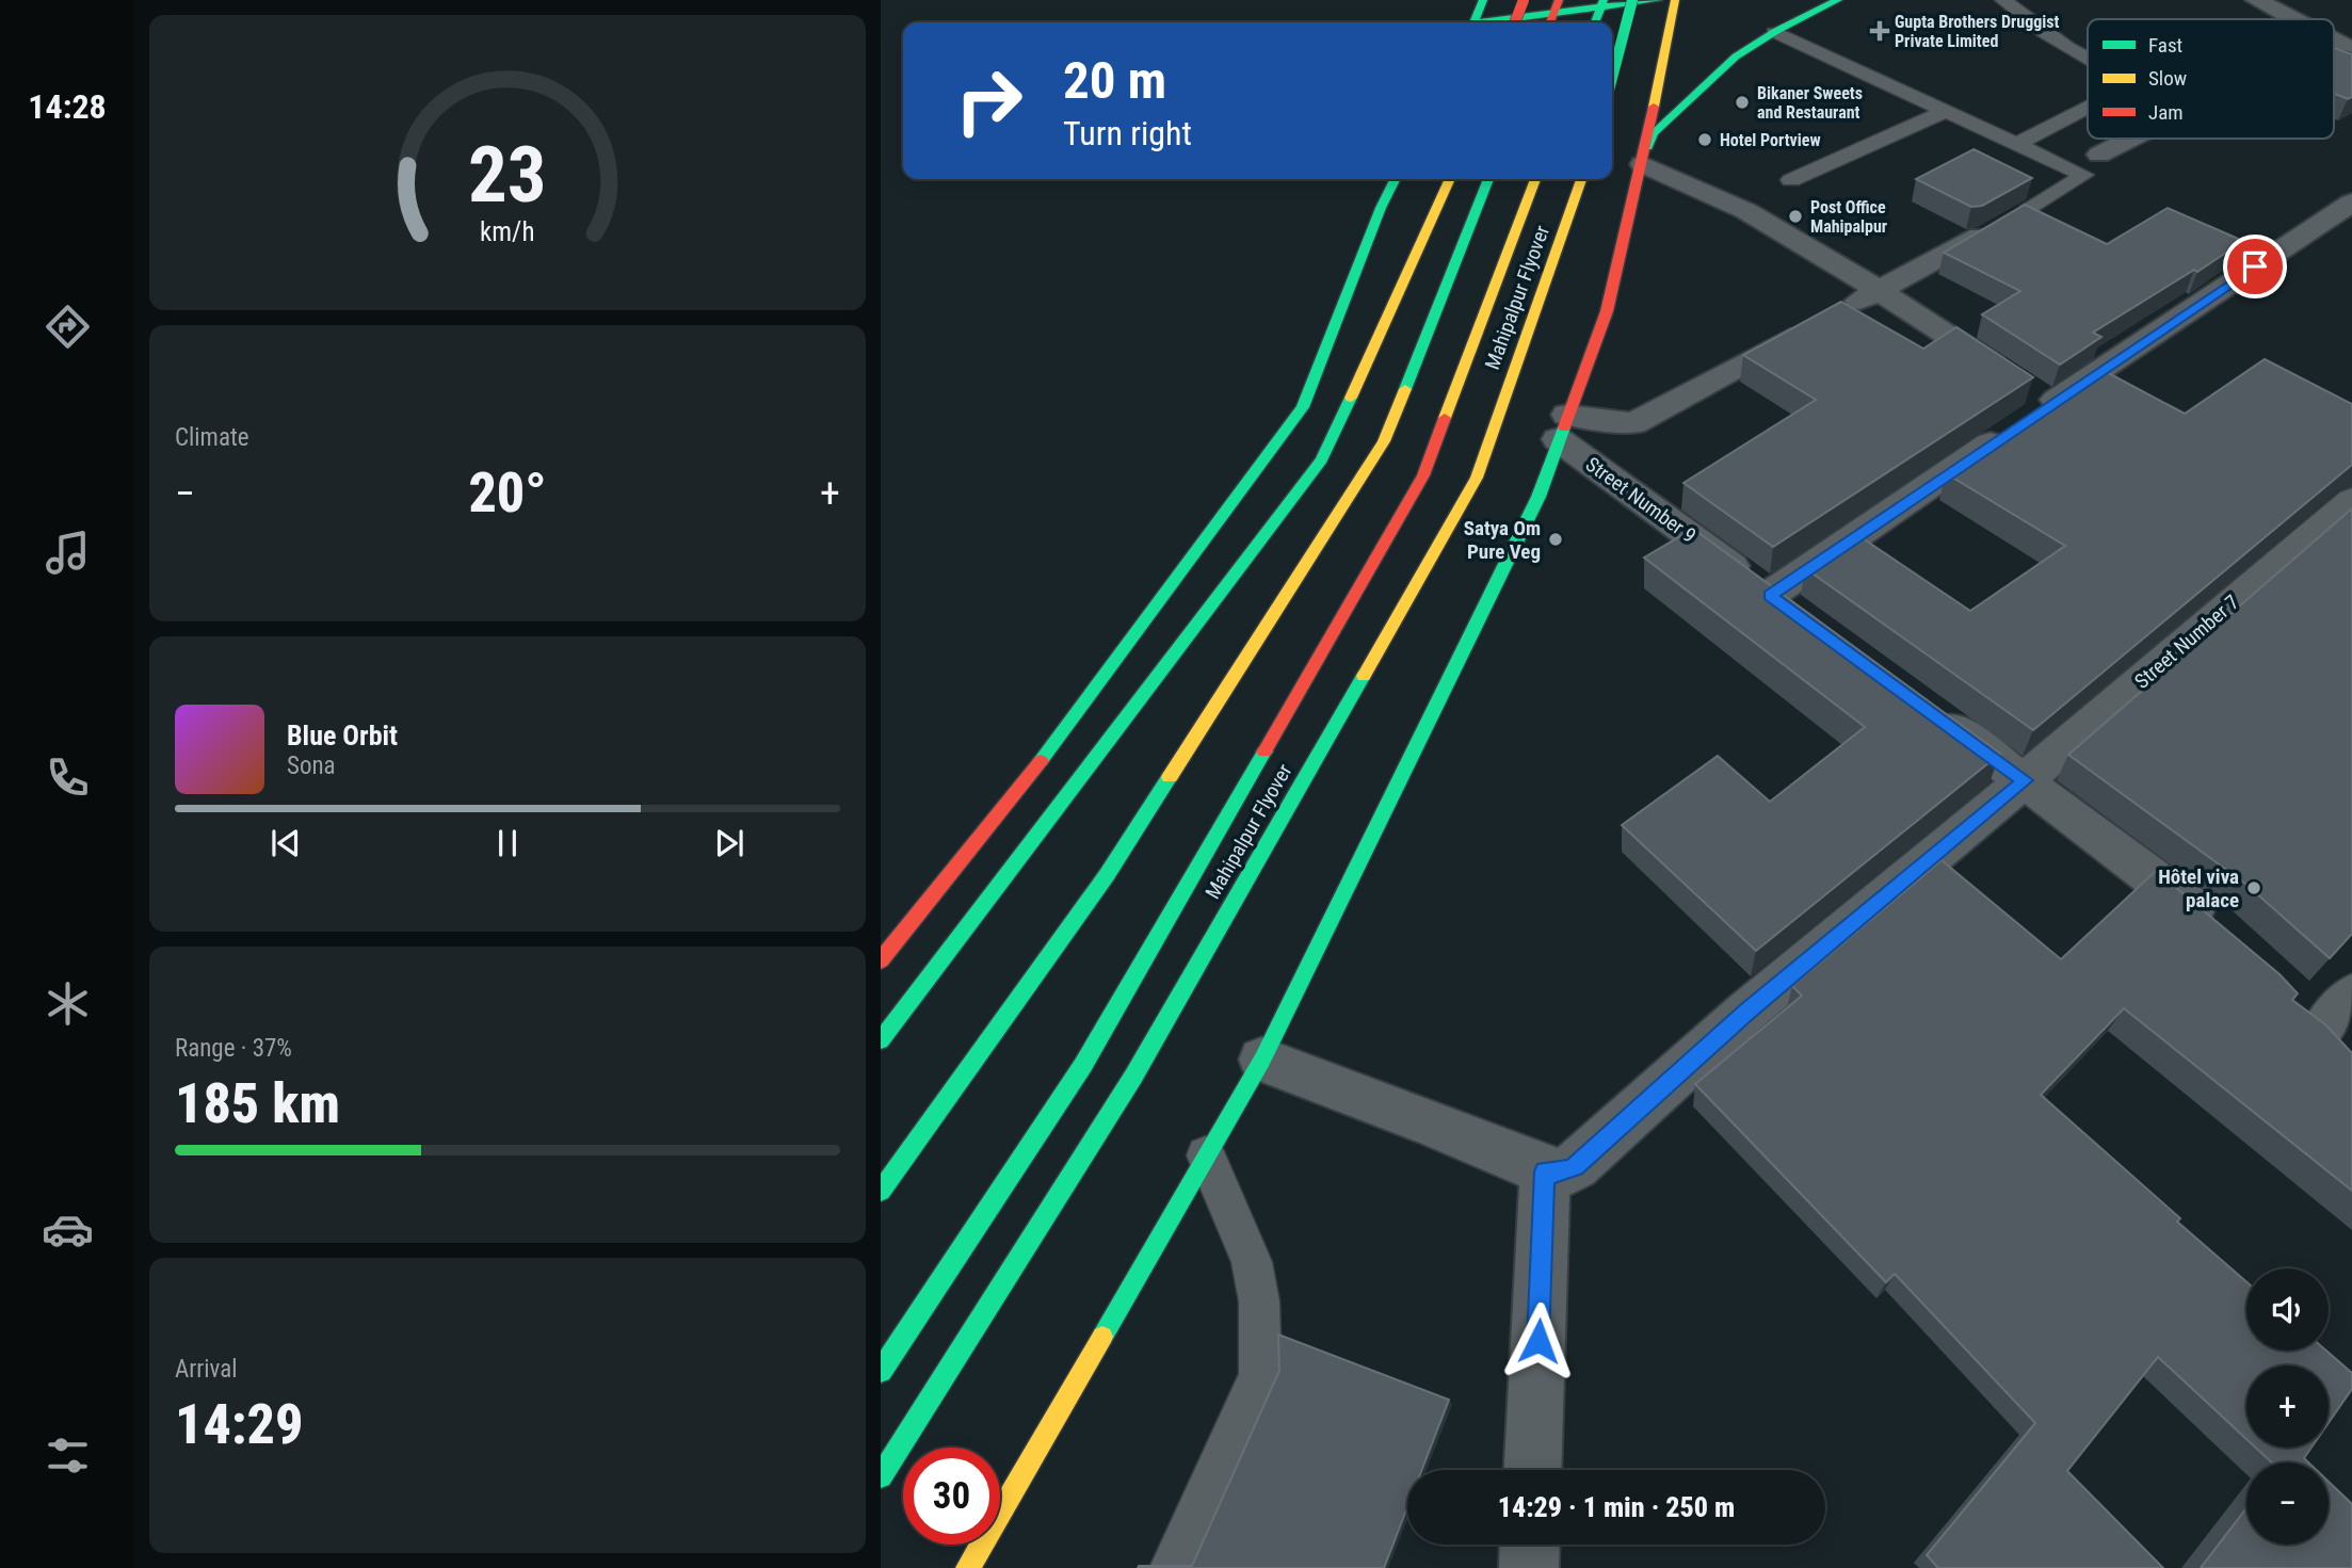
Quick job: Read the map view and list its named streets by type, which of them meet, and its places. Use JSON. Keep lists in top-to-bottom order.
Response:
{
  "streets": {
    "main road": ["Mahipalpur Flyover"],
    "street": ["Street Number 9", "Street Number 7"]
  },
  "places": {
    "health": ["Gupta Brothers Druggist Private Limited"],
    "other": [
      "Bikaner Sweets and Restaurant",
      "Hotel Portview",
      "Post Office Mahipalpur",
      "Satya Om Pure Veg",
      "Hôtel viva palace"
    ]
  },
  "legend": ["Fast", "Slow", "Jam"],
  "page": {
    "tabs": "14:28",
    "turn": ["20 m", "Turn right"],
    "tile": [
      "Climate",
      ["Range · 37%", "185 km"],
      ["Arrival", "14:29"]
    ],
    "heat": ["−", "20°", "+"],
    "song": ["Blue Orbit", "Sona"],
    "map_buttons": ["+", "−"],
    "limit": "30",
    "trip": "14:29 · 1 min · 250 m",
    "gauge": ["23", "km/h"]
  }
}
